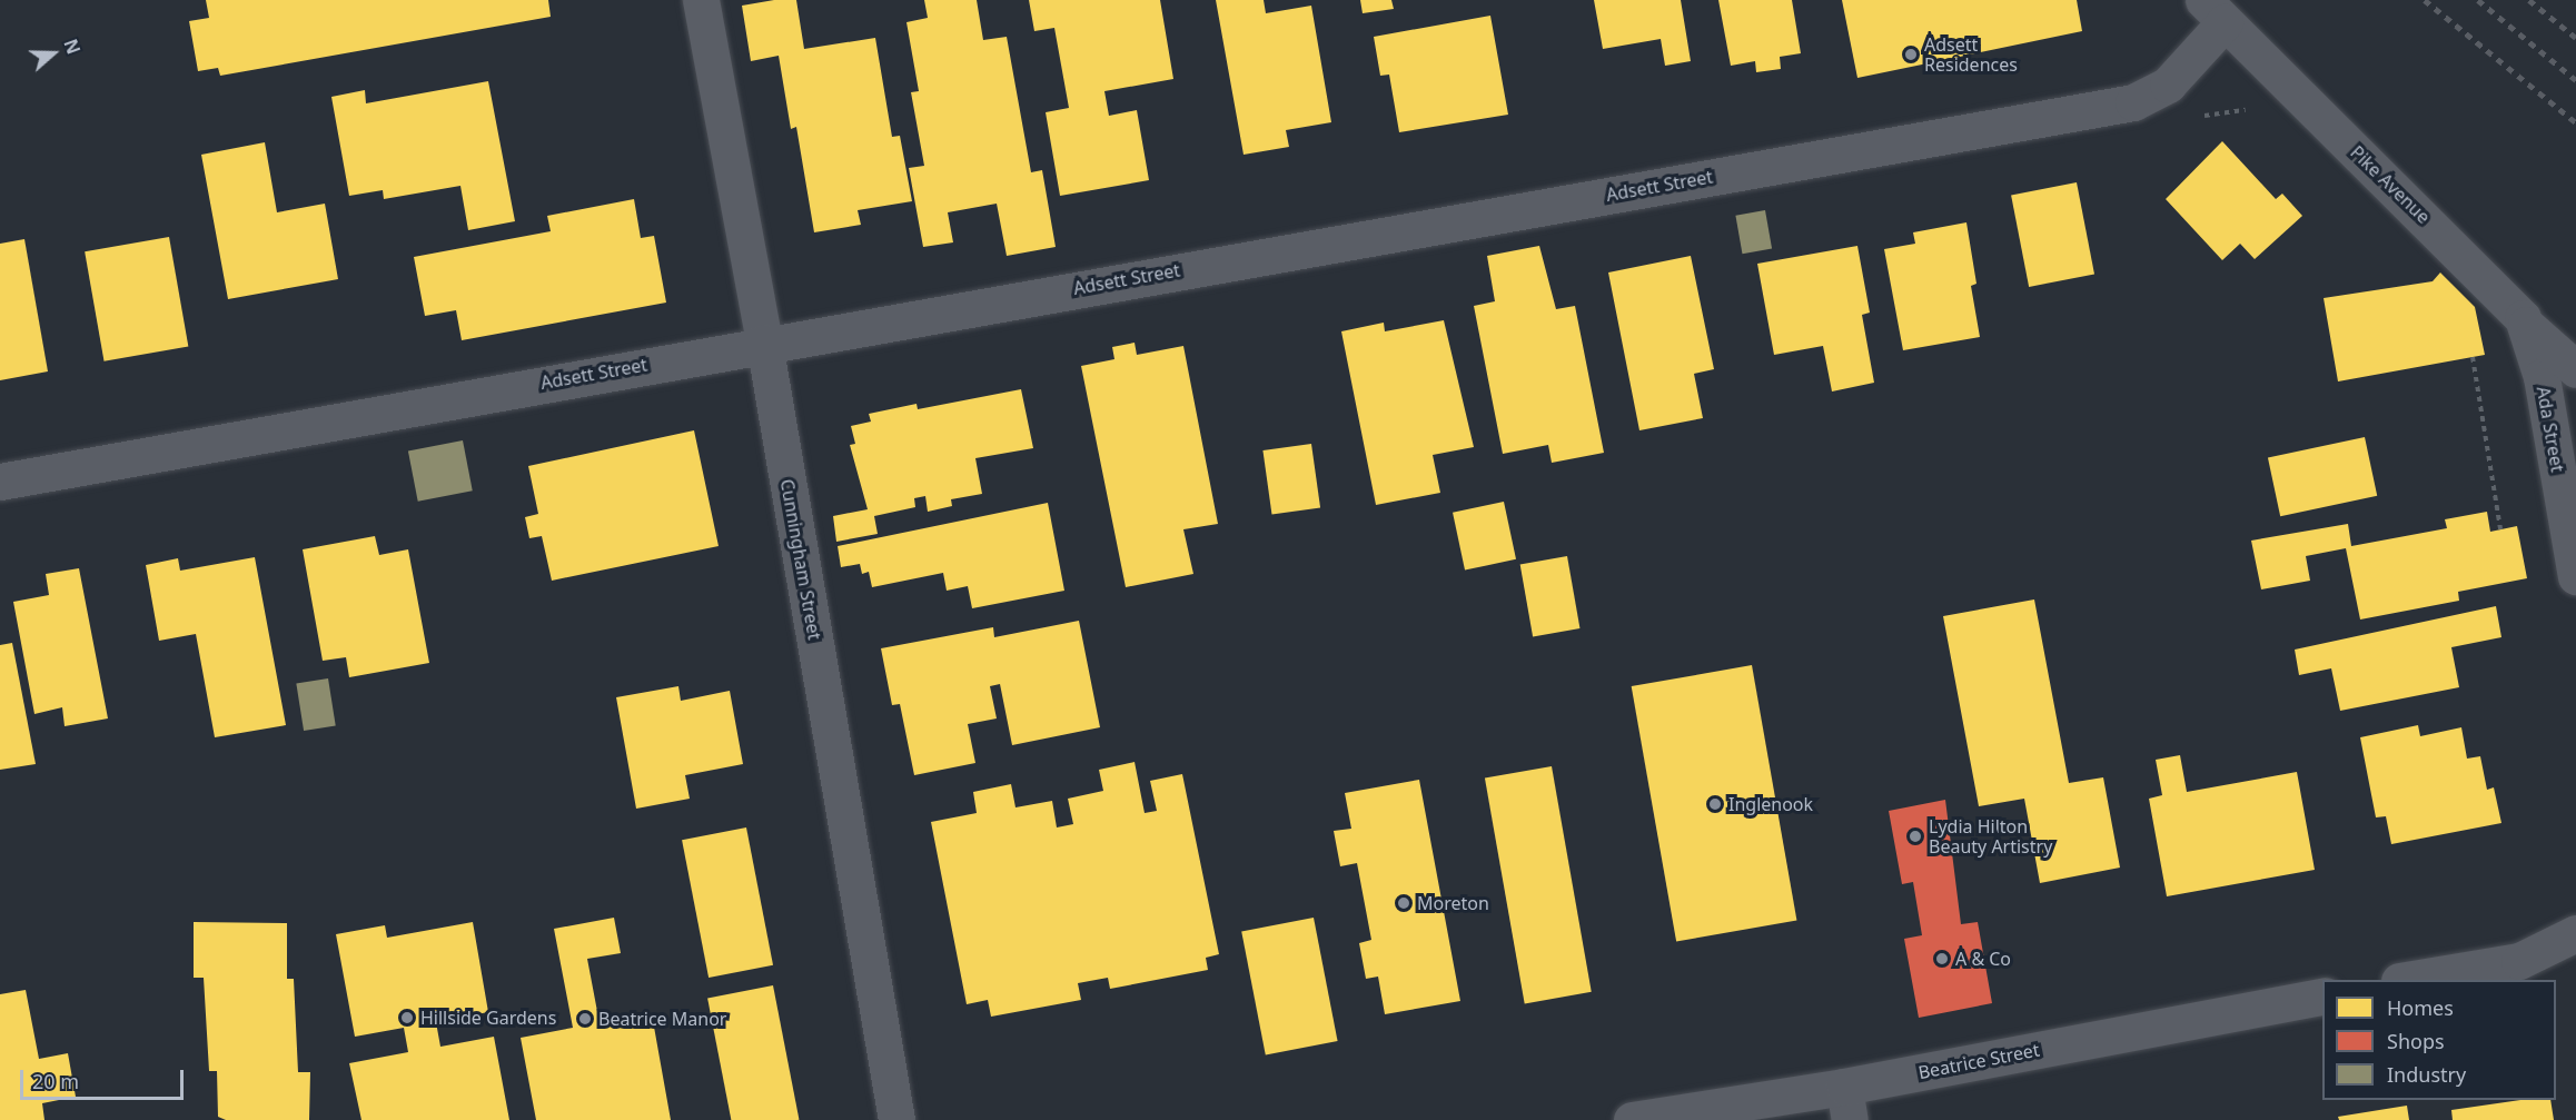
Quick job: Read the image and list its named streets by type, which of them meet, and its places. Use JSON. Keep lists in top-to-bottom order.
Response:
{
  "streets": {
    "street": [
      "Pike Avenue",
      "Adsett Street",
      "Ada Street",
      "Cunningham Street",
      "Beatrice Street"
    ]
  },
  "crossings": [
    ["Pike Avenue", "Adsett Street"],
    ["Pike Avenue", "Ada Street"],
    ["Adsett Street", "Cunningham Street"]
  ],
  "places": [
    "Adsett Residences",
    "Inglenook",
    "Lydia Hilton Beauty Artistry",
    "Moreton",
    "A & Co",
    "Hillside Gardens",
    "Beatrice Manor"
  ],
  "legend": ["Homes", "Shops", "Industry"],
  "scale_bar": "20 m",
  "north": "right"
}
